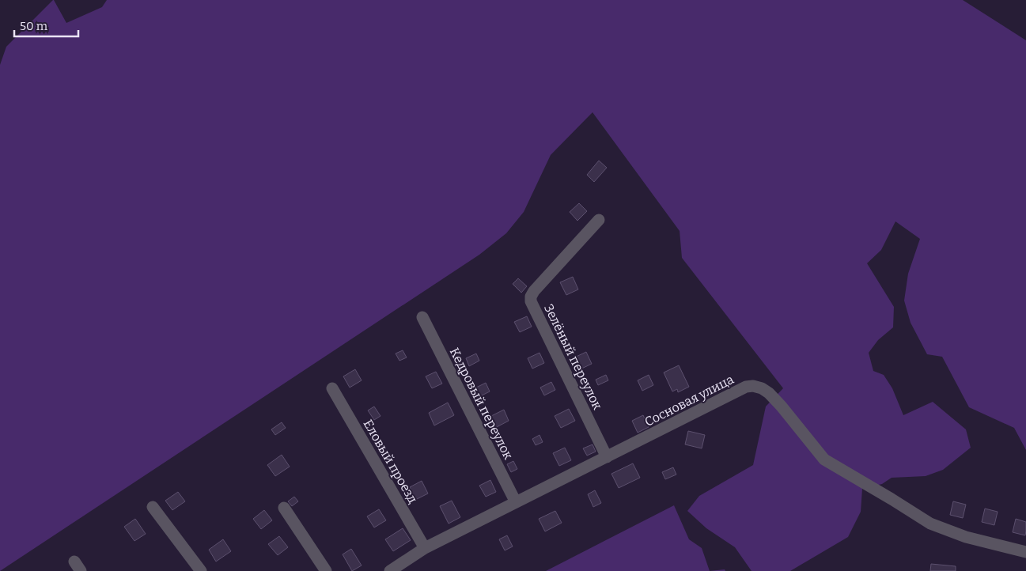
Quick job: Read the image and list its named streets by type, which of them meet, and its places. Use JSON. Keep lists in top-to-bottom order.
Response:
{
  "streets": {
    "street": [
      "Зелёный переулок",
      "Сосновая улица",
      "Кедровый переулок",
      "Еловый проезд"
    ]
  },
  "crossings": [
    ["Зелёный переулок", "Сосновая улица"],
    ["Сосновая улица", "Кедровый переулок"],
    ["Сосновая улица", "Еловый проезд"]
  ],
  "scale_bar": "50 m"
}
